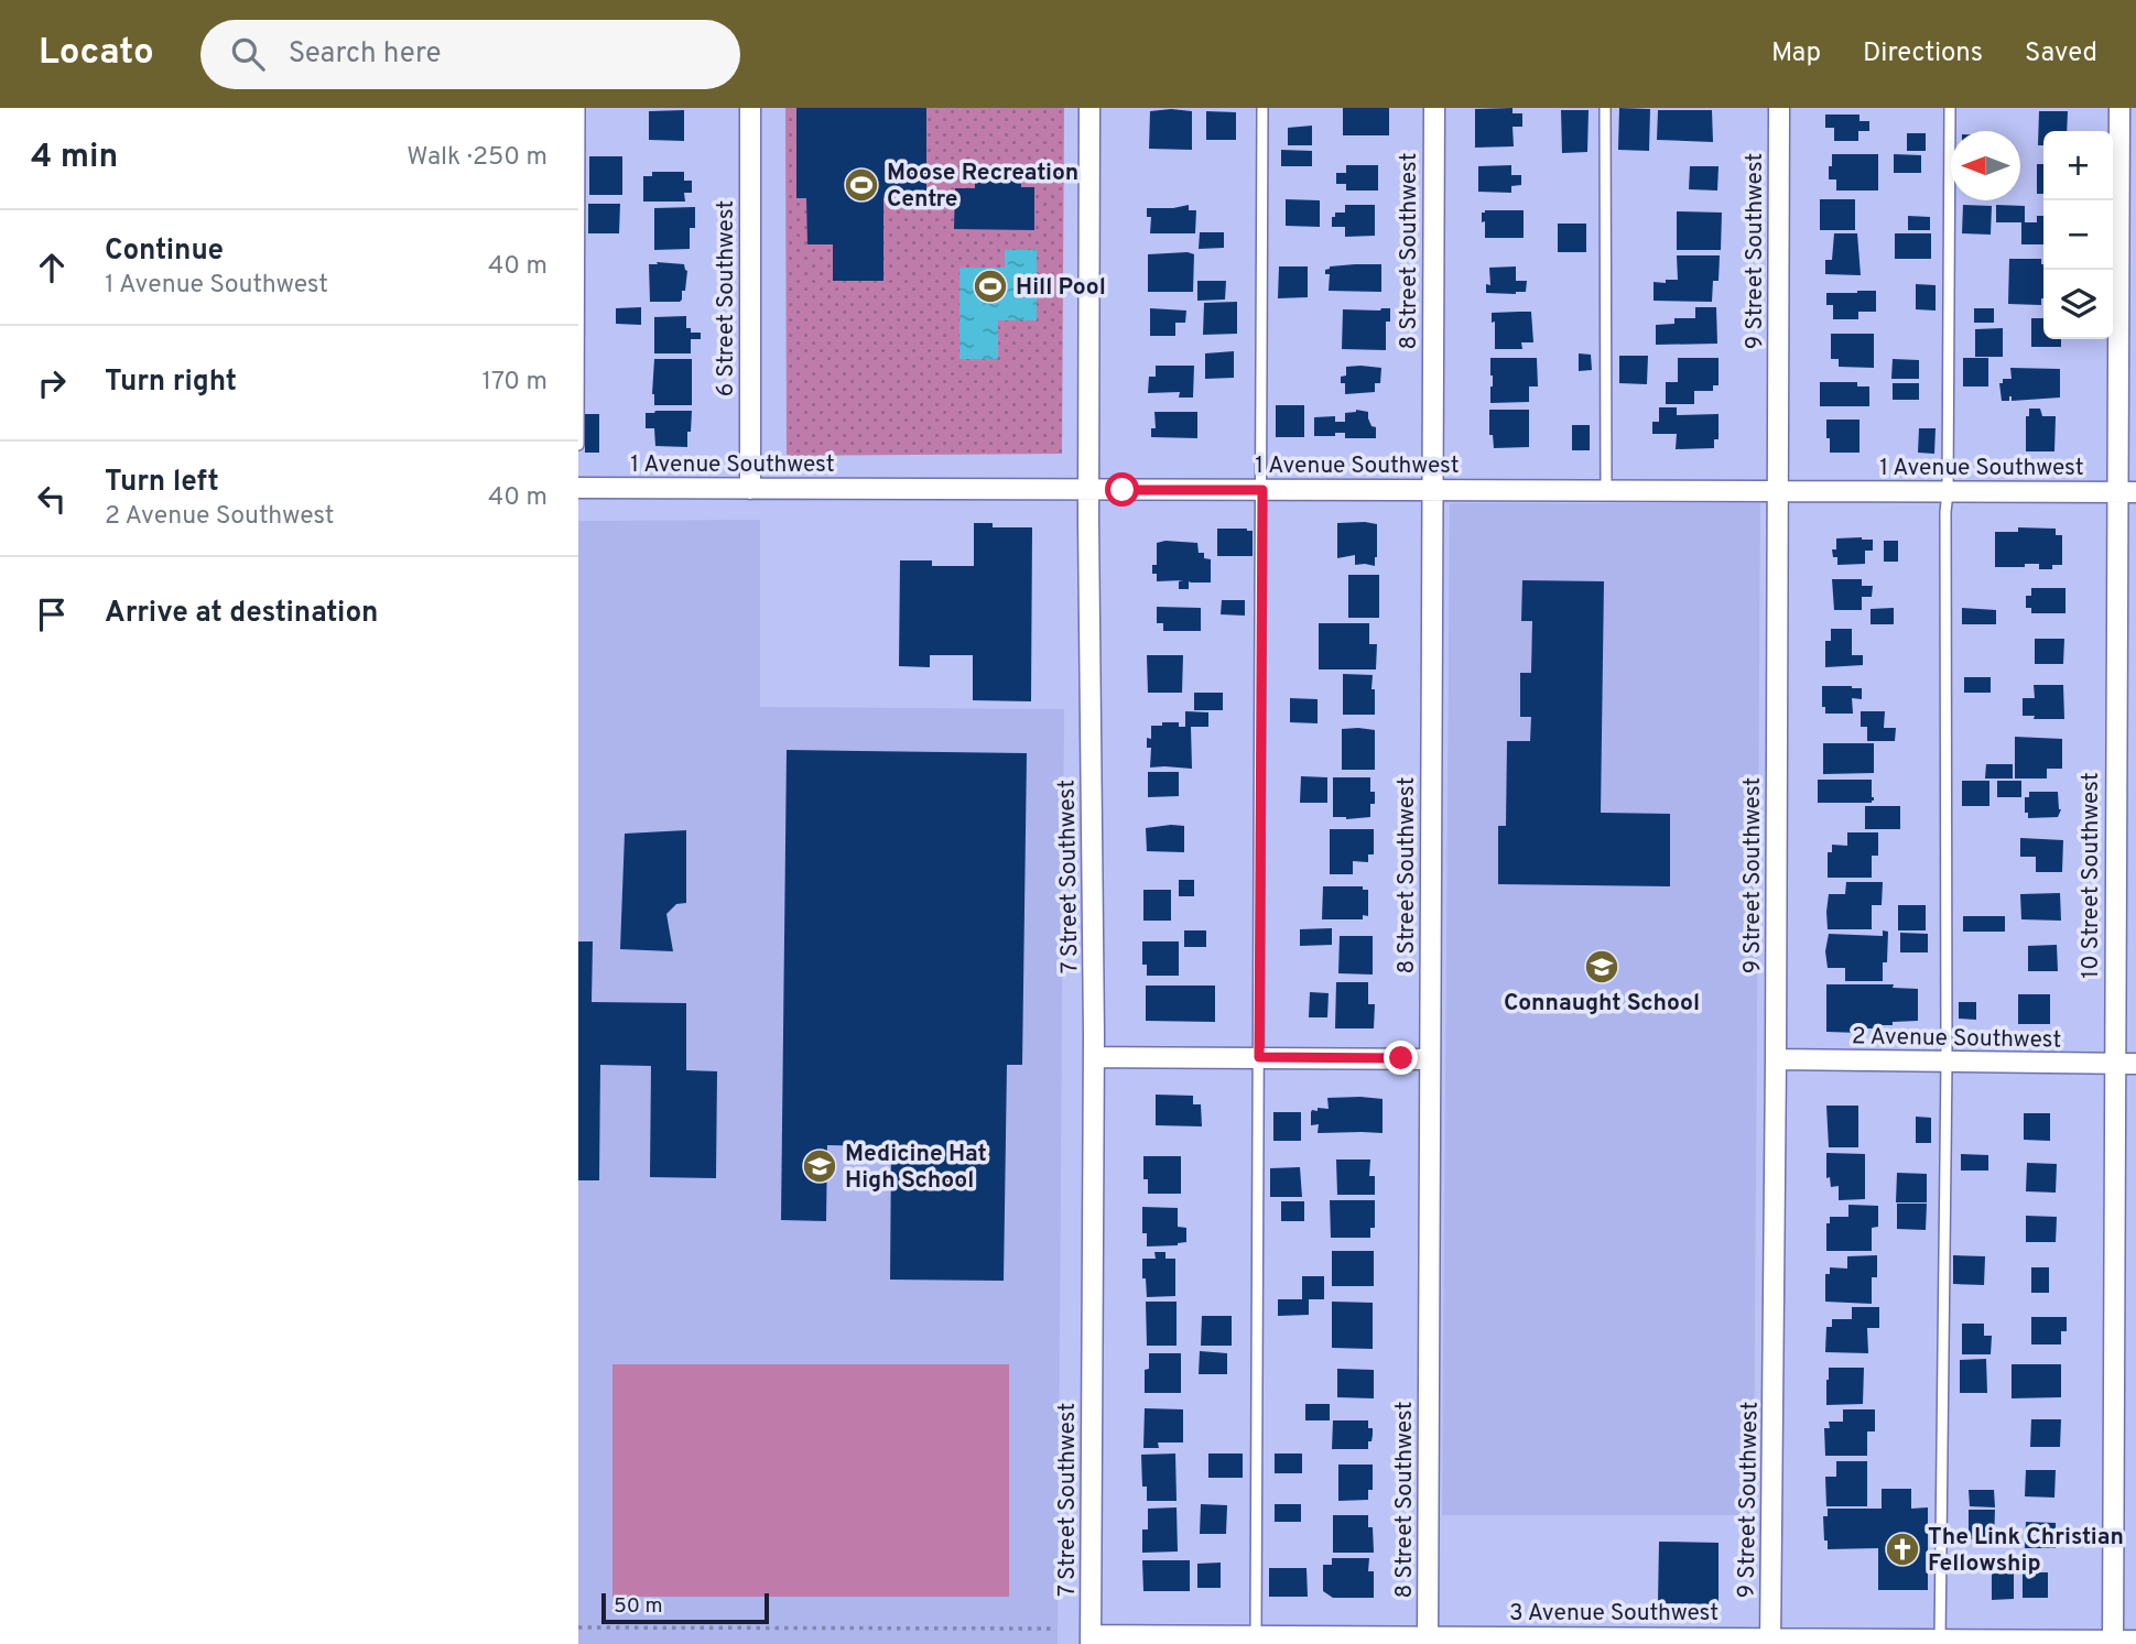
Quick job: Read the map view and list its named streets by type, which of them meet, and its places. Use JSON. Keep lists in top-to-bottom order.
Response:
{
  "streets": {
    "street": [
      "8 Street Southwest",
      "9 Street Southwest",
      "6 Street Southwest",
      "1 Avenue Southwest",
      "10 Street Southwest",
      "7 Street Southwest",
      "2 Avenue Southwest",
      "3 Avenue Southwest"
    ]
  },
  "crossings": [
    ["8 Street Southwest", "1 Avenue Southwest"],
    ["8 Street Southwest", "3 Avenue Southwest"],
    ["9 Street Southwest", "1 Avenue Southwest"],
    ["9 Street Southwest", "2 Avenue Southwest"],
    ["9 Street Southwest", "3 Avenue Southwest"],
    ["6 Street Southwest", "1 Avenue Southwest"],
    ["1 Avenue Southwest", "10 Street Southwest"],
    ["1 Avenue Southwest", "7 Street Southwest"],
    ["10 Street Southwest", "2 Avenue Southwest"],
    ["10 Street Southwest", "3 Avenue Southwest"],
    ["7 Street Southwest", "3 Avenue Southwest"]
  ],
  "places": {
    "sports": ["Moose Recreation Centre", "Hill Pool"],
    "school or university": ["Connaught School", "Medicine Hat High School"],
    "church": ["The Link Christian Fellowship"]
  },
  "scale_bar": "50 m",
  "north": "left",
  "page": {
    "header": "Locato",
    "search": "Search here",
    "nav": ["Map", "Directions", "Saved"],
    "heading": ["4 min", "Walk · 250 m"],
    "map_buttons": ["+", "−"],
    "list": [
      ["Continue", "1 Avenue Southwest", "40 m"],
      ["Turn right", "170 m"],
      ["Turn left", "2 Avenue Southwest", "40 m"],
      "Arrive at destination"
    ],
    "scale": "50 m"
  }
}
